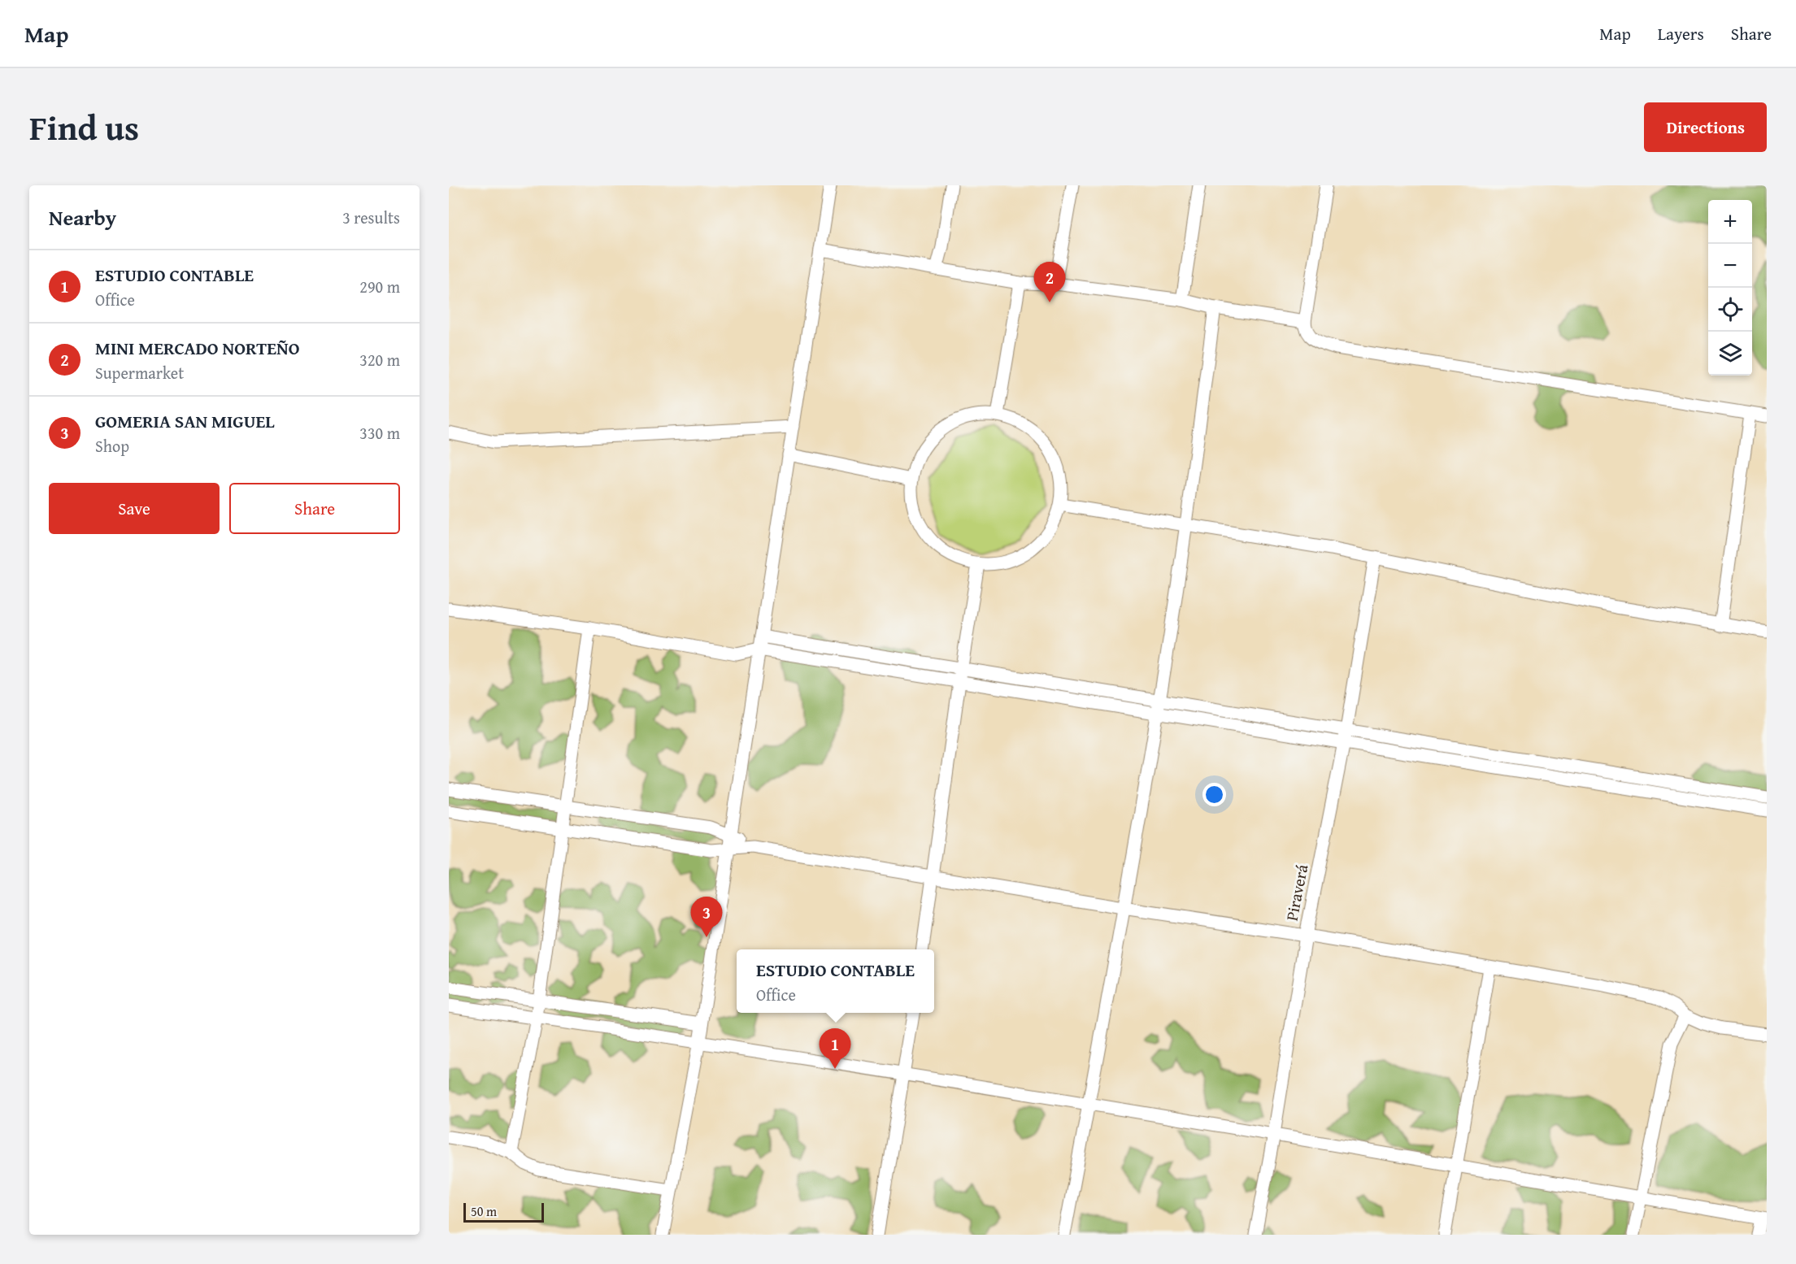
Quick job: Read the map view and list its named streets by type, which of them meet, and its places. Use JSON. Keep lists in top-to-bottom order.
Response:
{
  "streets": {
    "street": ["Piraverá"]
  },
  "scale_bar": "50 m",
  "page": {
    "header": "Map",
    "nav": ["Map", "Layers", "Share"],
    "title": "Find us",
    "buttons": [
      "Directions",
      ["Save", "Share"]
    ],
    "heading": ["Nearby", "3 results"],
    "map_buttons": ["+", "−"],
    "list": [
      {
        "mark": "1",
        "name": "ESTUDIO CONTABLE",
        "note": "Office",
        "value": "290 m"
      },
      {
        "mark": "2",
        "name": "MINI MERCADO NORTEÑO",
        "note": "Supermarket",
        "value": "320 m"
      },
      {
        "mark": "3",
        "name": "GOMERIA SAN MIGUEL",
        "note": "Shop",
        "value": "330 m"
      }
    ],
    "pins": ["2", "3", "1"],
    "popup": ["ESTUDIO CONTABLE", "Office"],
    "scale": "50 m"
  }
}
